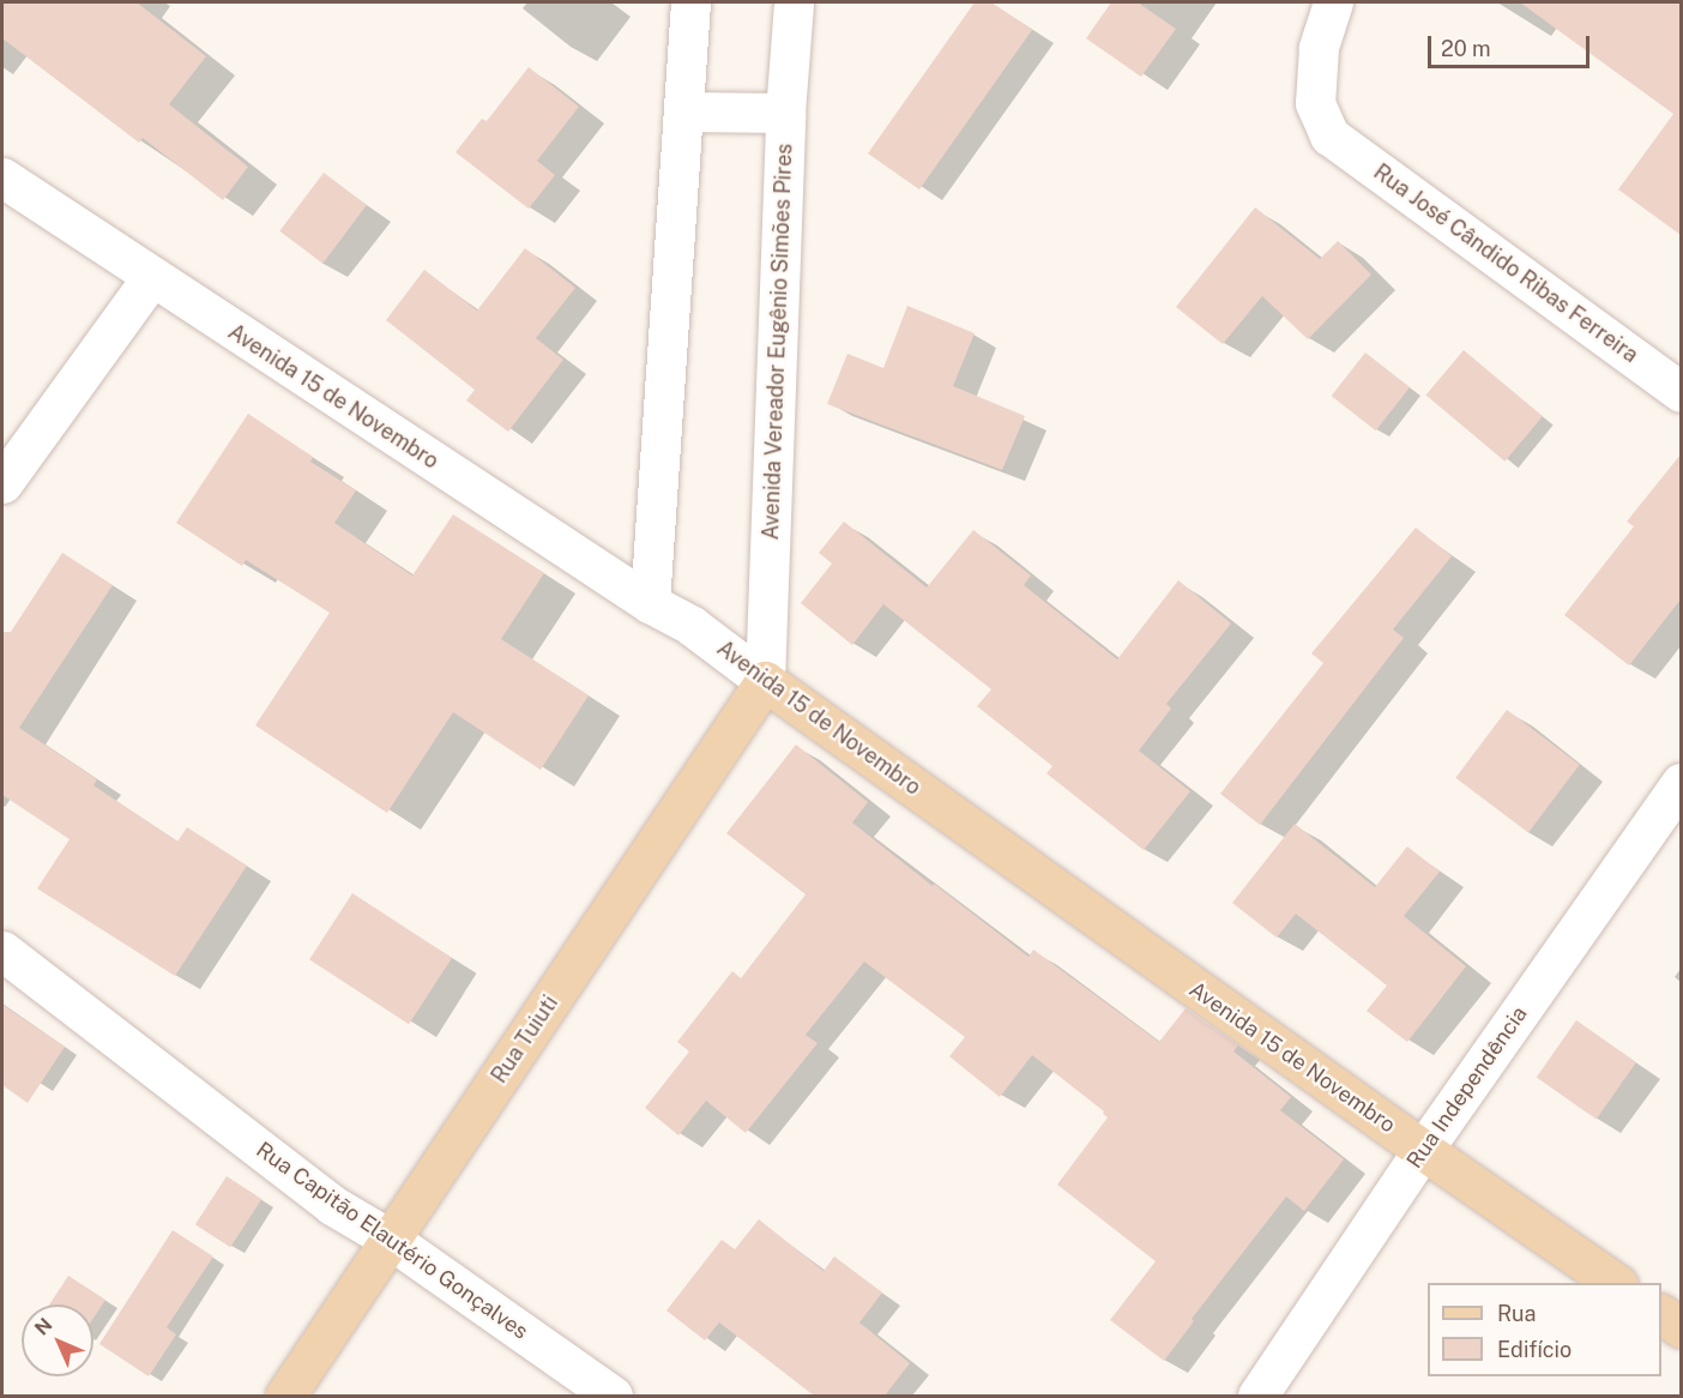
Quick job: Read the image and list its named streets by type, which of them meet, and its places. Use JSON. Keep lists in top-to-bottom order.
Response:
{
  "streets": {
    "main road": ["Avenida 15 de Novembro", "Rua Tuiuti"],
    "street": [
      "Rua José Cândido Ribas Ferreira",
      "Avenida Vereador Eugênio Simões Pires",
      "Rua Independência",
      "Rua Capitão Elautério Gonçalves"
    ]
  },
  "crossings": [
    ["Avenida Vereador Eugênio Simões Pires", "Avenida 15 de Novembro"],
    ["Avenida Vereador Eugênio Simões Pires", "Rua Tuiuti"],
    ["Avenida 15 de Novembro", "Rua Tuiuti"],
    ["Avenida 15 de Novembro", "Rua Independência"],
    ["Rua Tuiuti", "Rua Capitão Elautério Gonçalves"]
  ],
  "legend": ["Rua", "Edifício"],
  "scale_bar": "20 m",
  "north": "top left"
}
